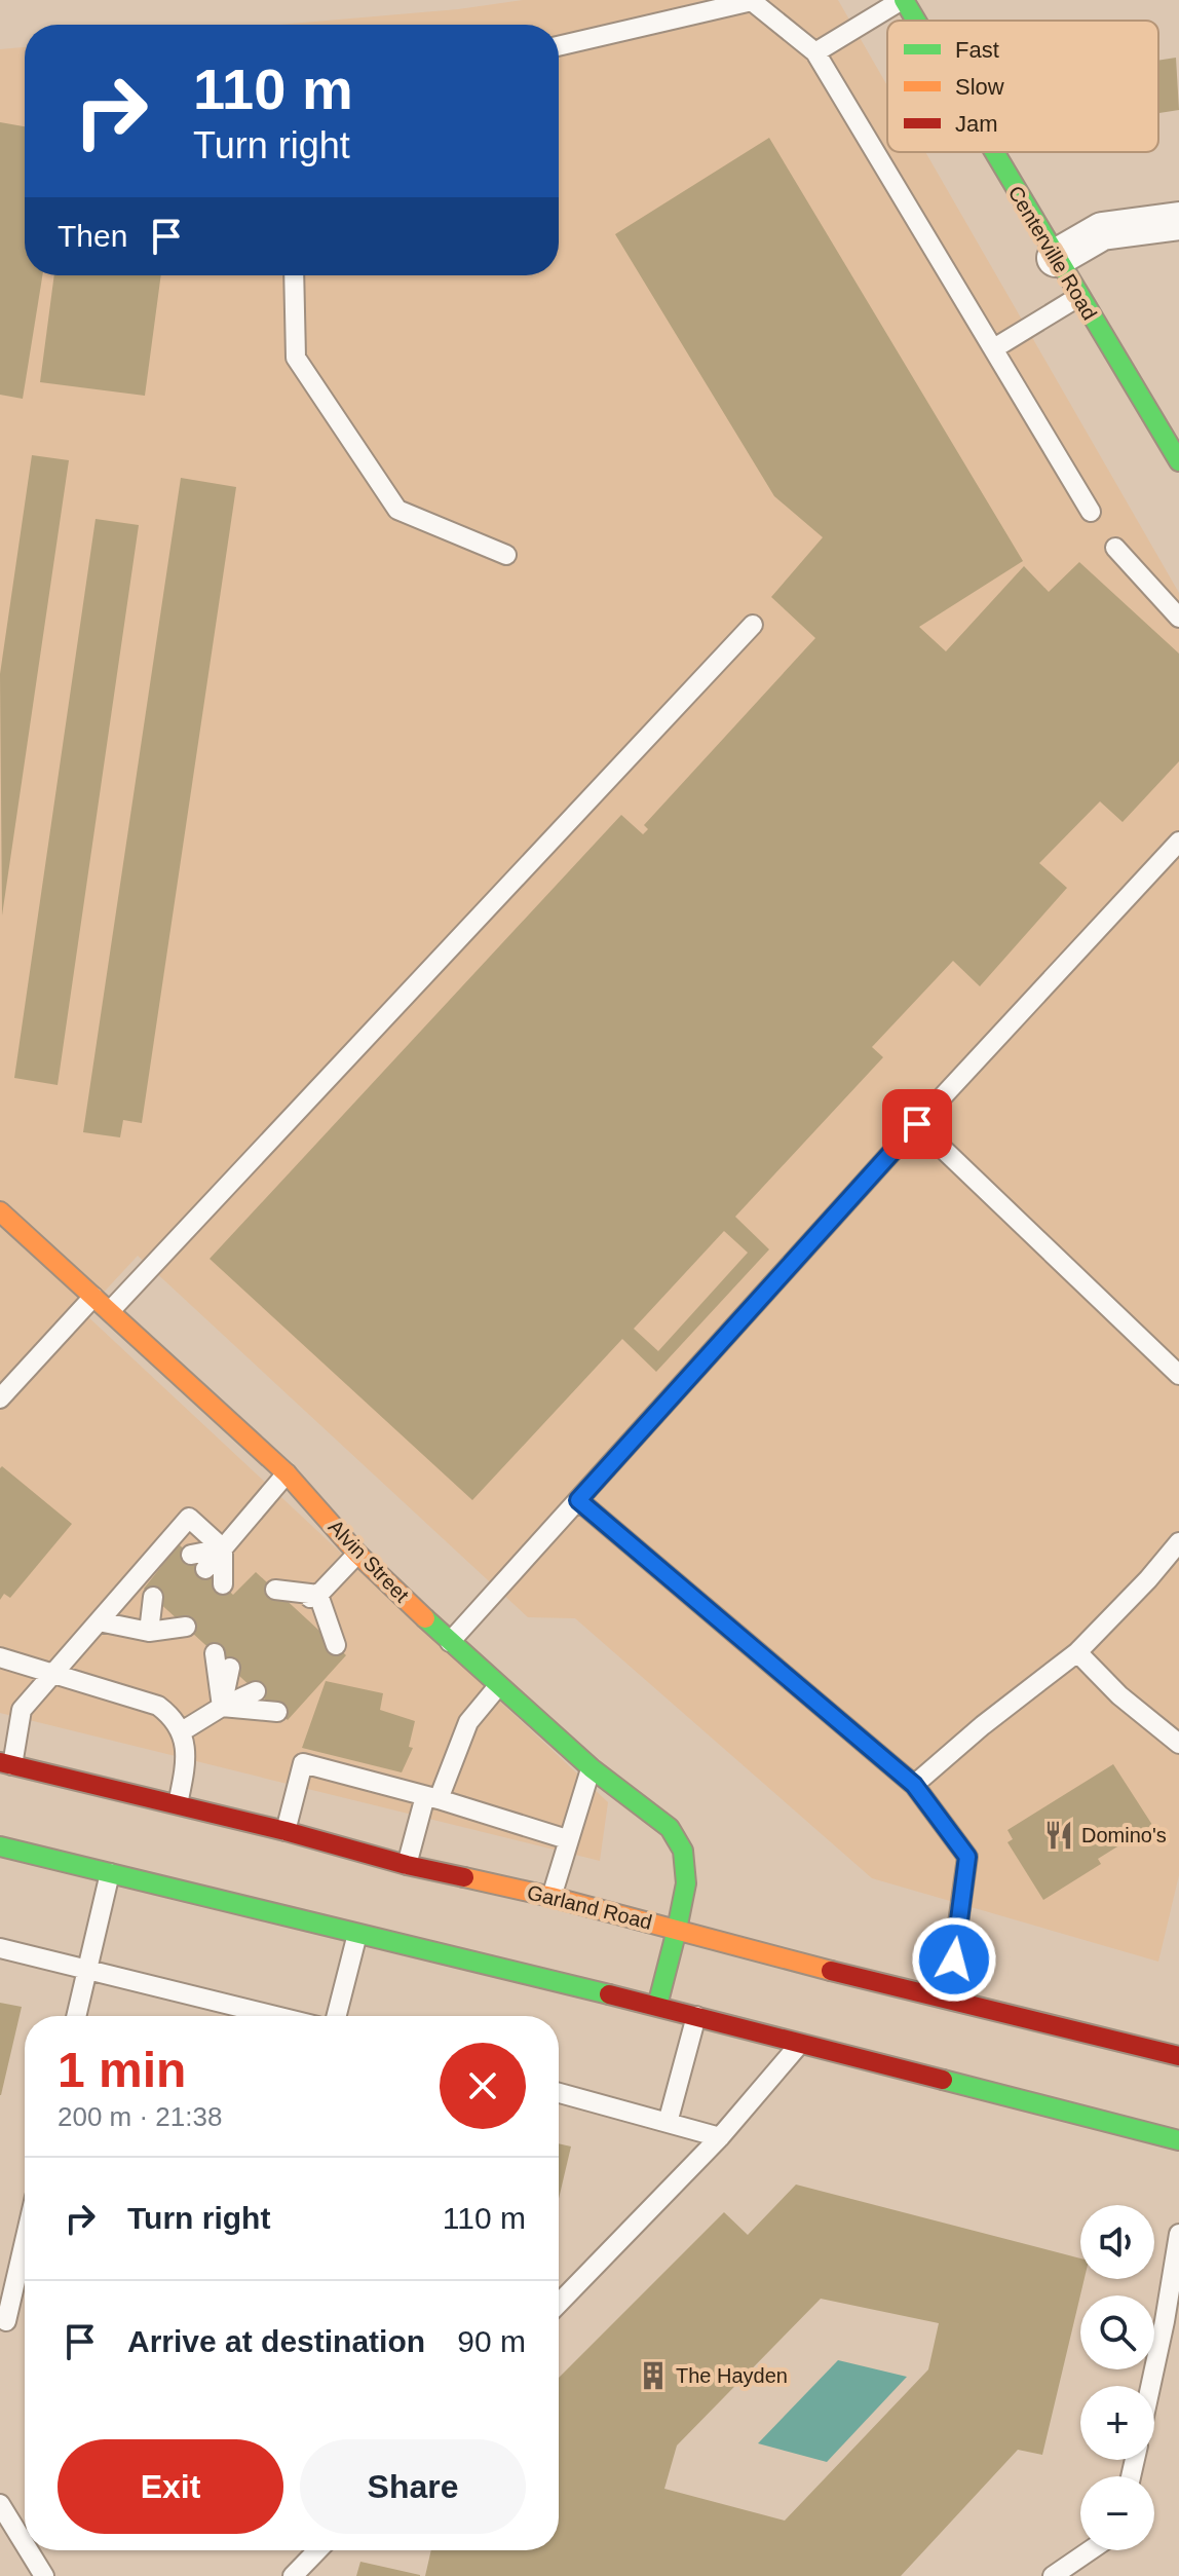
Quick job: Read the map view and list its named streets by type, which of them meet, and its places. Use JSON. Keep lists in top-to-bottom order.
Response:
{
  "streets": {
    "main road": ["Centerville Road", "Alvin Street", "Garland Road"]
  },
  "crossings": [
    ["Alvin Street", "Garland Road"]
  ],
  "places": {
    "restaurant": ["Domino's"],
    "building": ["The Hayden"]
  },
  "legend": ["Fast", "Slow", "Jam"],
  "page": {
    "turn": ["110 m", "Turn right"],
    "then": "Then",
    "heading": ["1 min", "200 m · 21:38"],
    "list": [
      {
        "name": "Turn right",
        "value": "110 m"
      },
      {
        "name": "Arrive at destination",
        "value": "90 m"
      }
    ],
    "map_buttons": ["+", "−"],
    "buttons": ["Exit", "Share"]
  }
}
